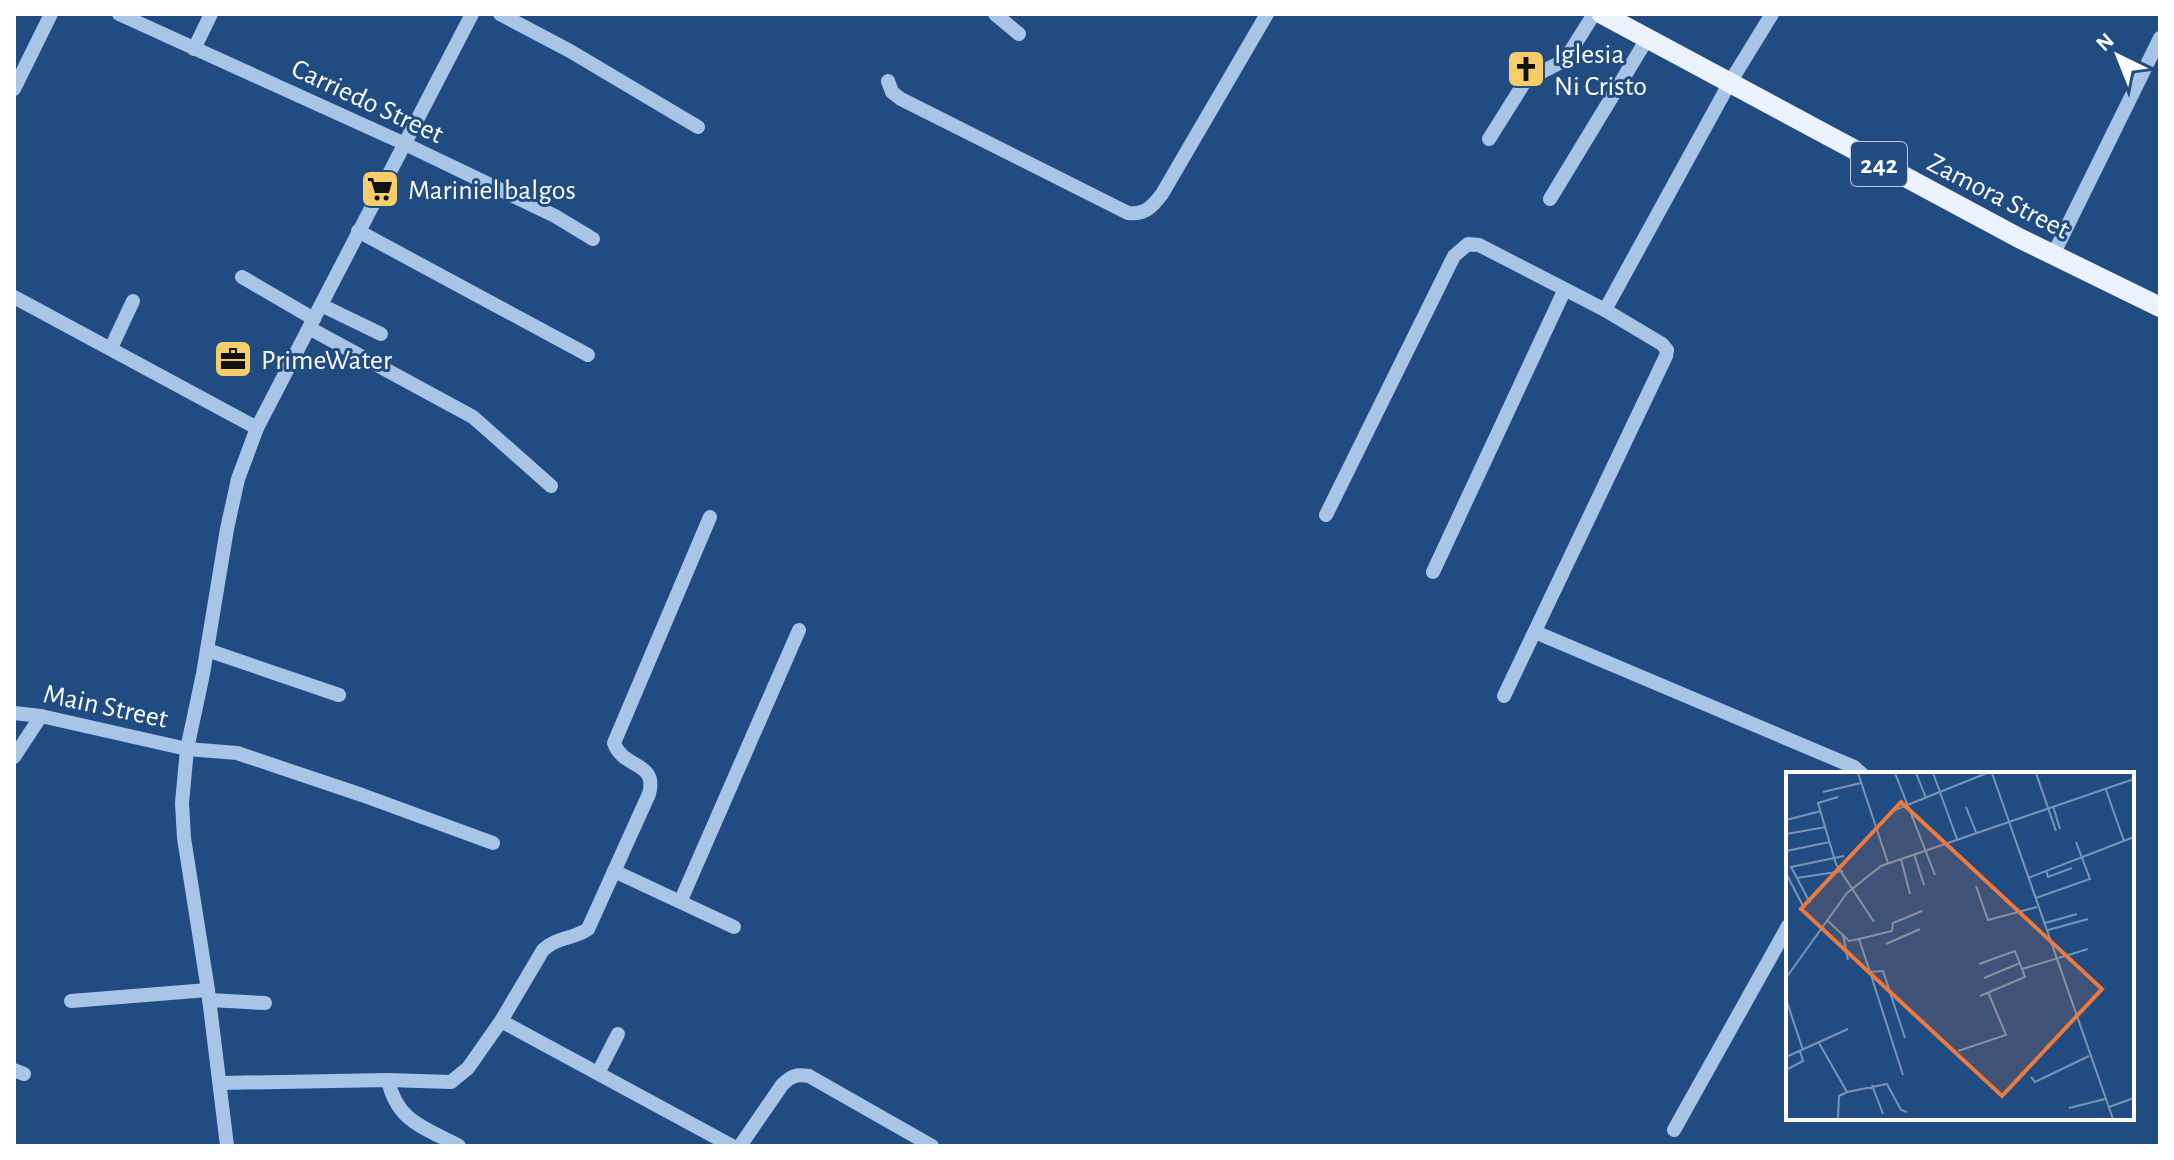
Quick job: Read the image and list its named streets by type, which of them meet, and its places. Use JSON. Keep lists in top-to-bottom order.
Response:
{
  "streets": {
    "main road": ["242", "Zamora Street"],
    "street": ["Carriedo Street", "Main Street"]
  },
  "places": {
    "church": ["Iglesia Ni Cristo"],
    "supermarket": ["Mariniel balgos"],
    "office": ["PrimeWater"]
  },
  "north": "top left"
}
